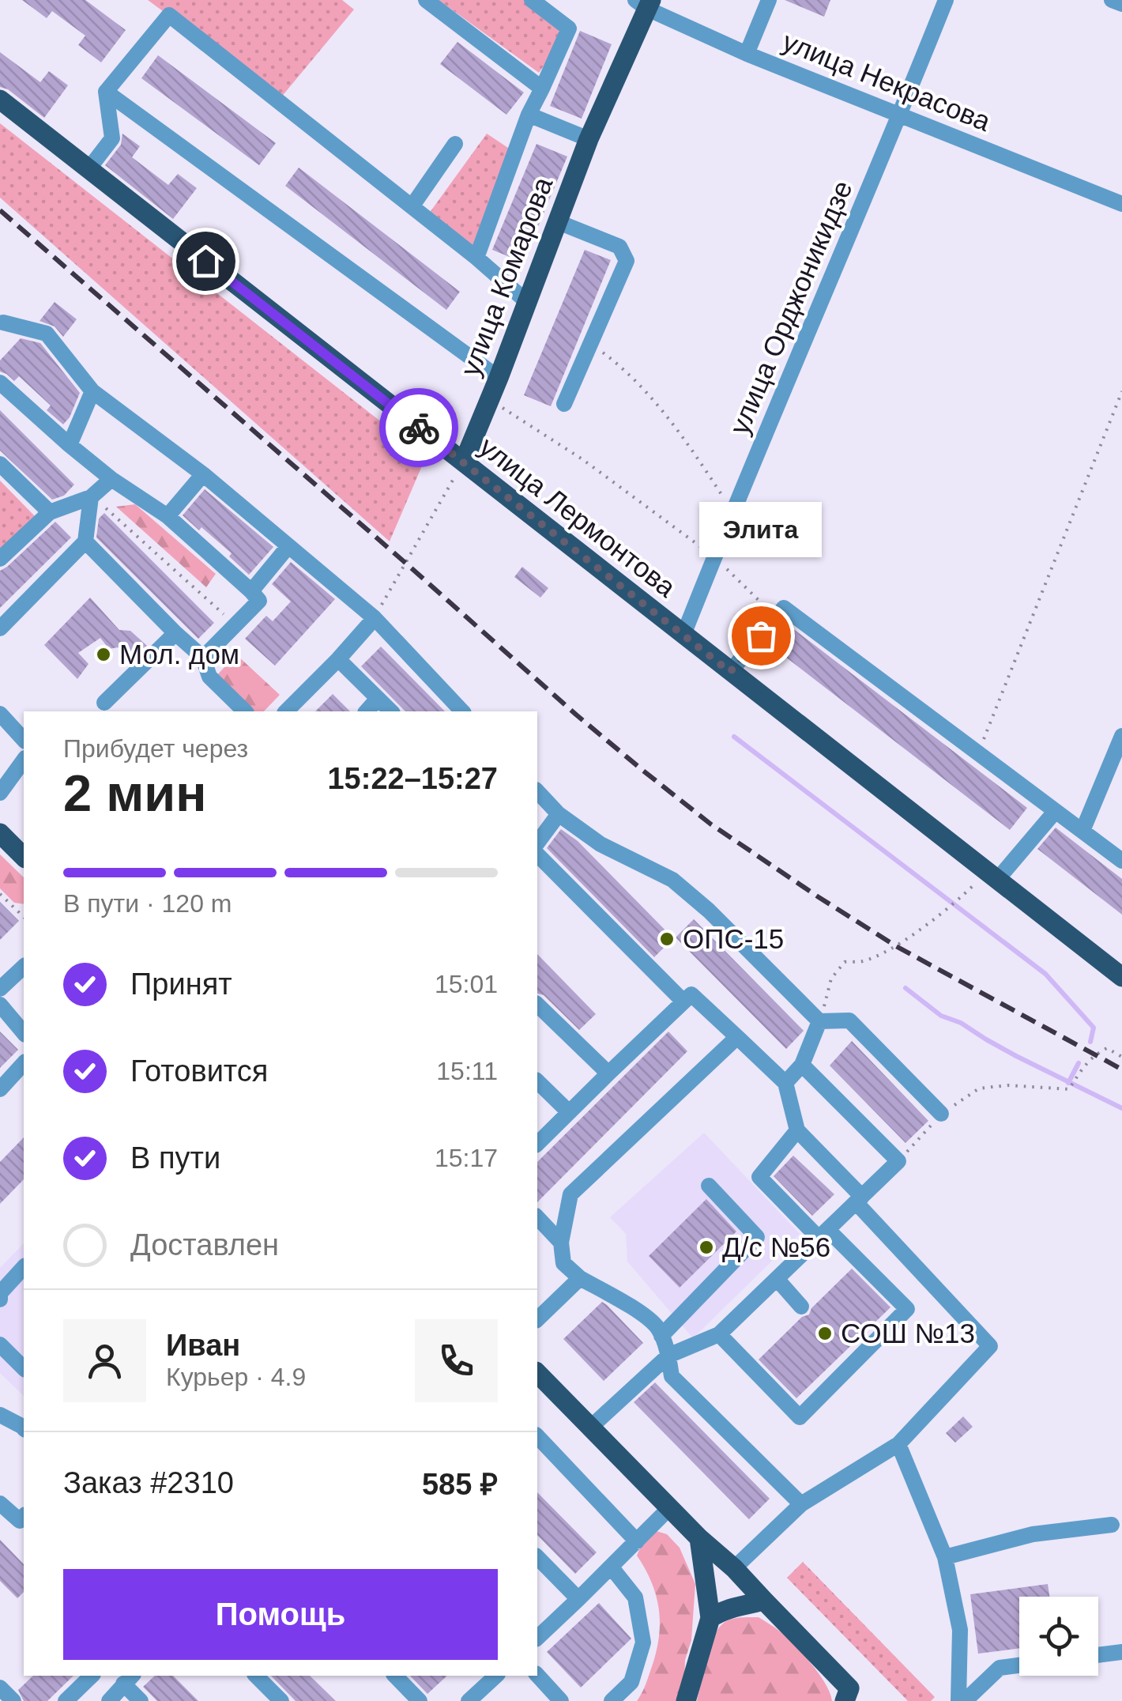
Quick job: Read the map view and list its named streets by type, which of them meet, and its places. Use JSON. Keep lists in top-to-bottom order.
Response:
{
  "streets": {
    "main road": ["улица Комарова", "улица Лермонтова"],
    "street": ["улица Некрасова", "улица Орджоникидзе"]
  },
  "crossings": [
    ["улица Некрасова", "улица Комарова"],
    ["улица Некрасова", "улица Орджоникидзе"],
    ["улица Комарова", "улица Лермонтова"],
    ["улица Орджоникидзе", "улица Лермонтова"]
  ],
  "places": [
    "Элита",
    "Мол. дом",
    "ОПС-15",
    "Д/с №56",
    "СОШ №13"
  ],
  "page": {
    "bubble": "Элита",
    "heading": ["2 мин", "Прибудет через", "15:22–15:27"],
    "panel": [
      "Иван",
      "Курьер · 4.9",
      "Заказ #2310",
      "585 ₽"
    ],
    "bar": "В пути · 120 m",
    "list": [
      ["Принят", "15:01"],
      ["Готовится", "15:11"],
      ["В пути", "15:17"],
      "Доставлен"
    ],
    "buttons": "Помощь"
  }
}
